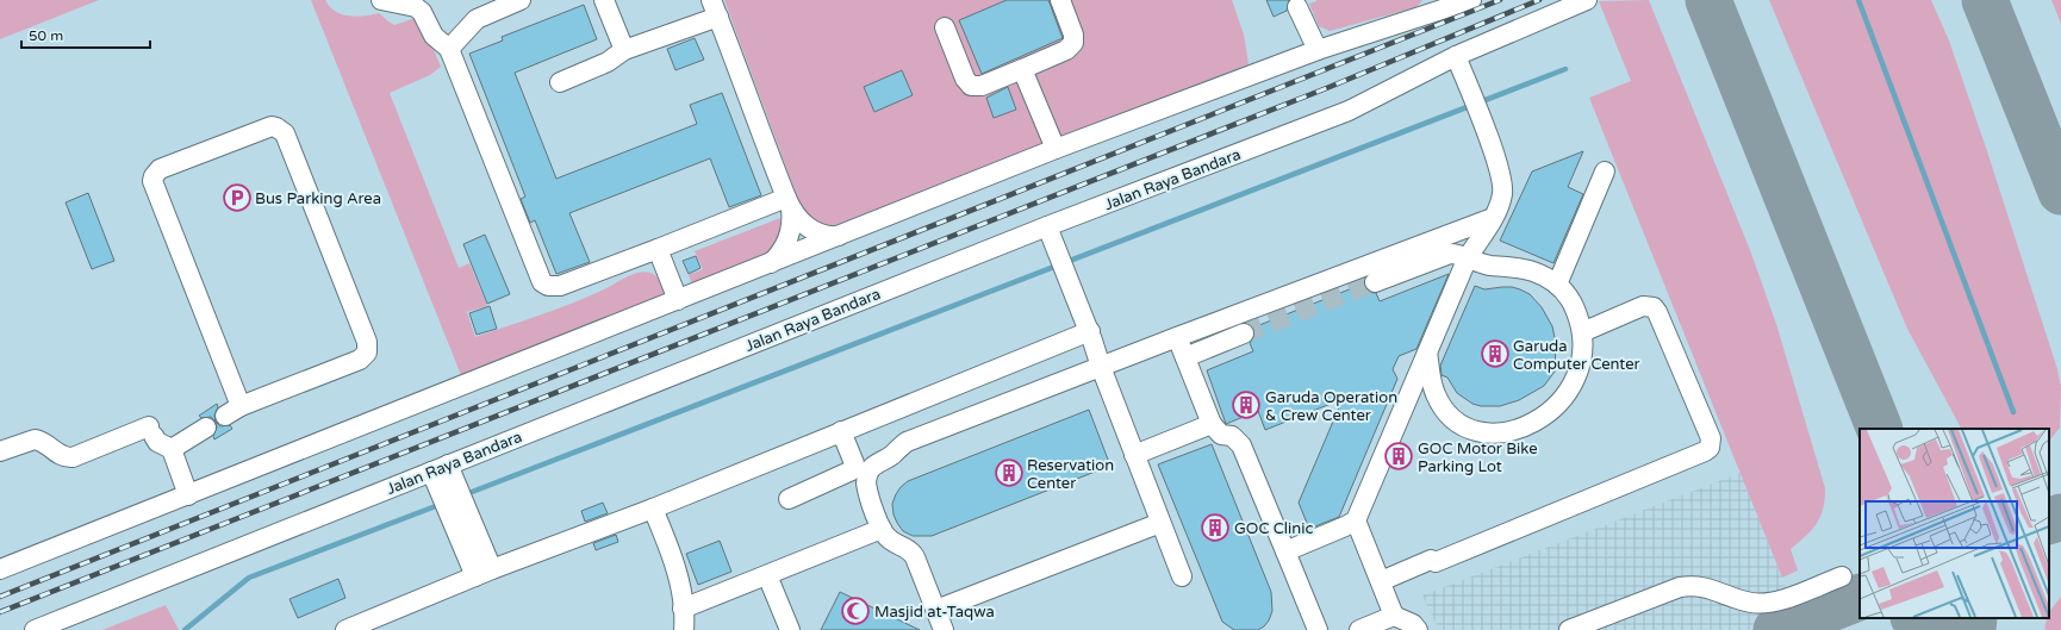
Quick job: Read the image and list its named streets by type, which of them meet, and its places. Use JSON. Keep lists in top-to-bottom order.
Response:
{
  "streets": {
    "street": ["Jalan Raya Bandara"]
  },
  "places": {
    "parking": ["Bus Parking Area"],
    "building": [
      "Garuda Computer Center",
      "Garuda Operation & Crew Center",
      "GOC Motor Bike Parking Lot",
      "Reservation Center",
      "GOC Clinic"
    ],
    "mosque": ["Masjid at-Taqwa"]
  },
  "scale_bar": "50 m"
}
